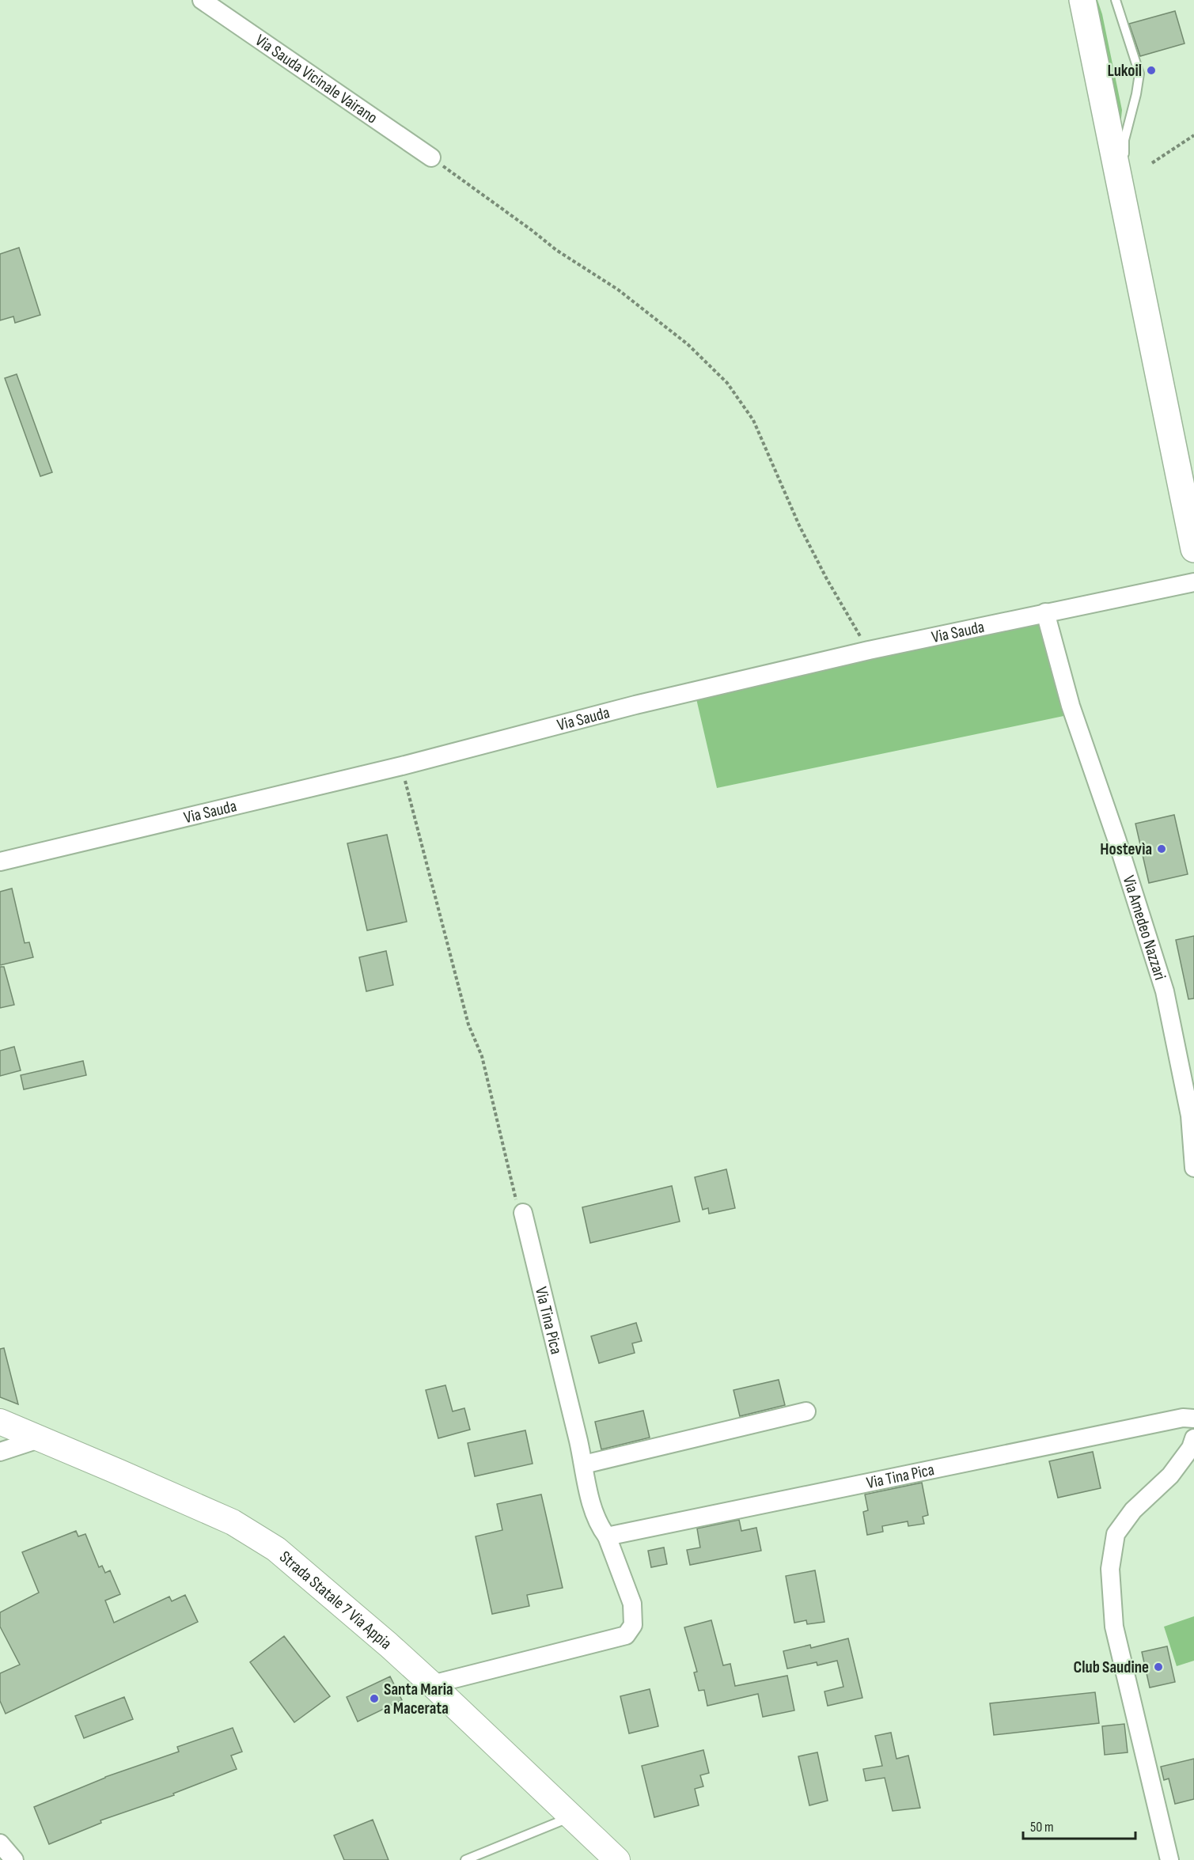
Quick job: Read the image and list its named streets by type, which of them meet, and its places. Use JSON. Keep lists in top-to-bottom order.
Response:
{
  "streets": {
    "main road": ["Strada Statale 7 Via Appia"],
    "street": [
      "Via Sauda Vicinale Vairano",
      "Via Sauda",
      "Via Amedeo Nazzari",
      "Via Tina Pica"
    ]
  },
  "crossings": [
    ["Via Sauda", "Via Amedeo Nazzari"],
    ["Via Tina Pica", "Strada Statale 7 Via Appia"]
  ],
  "places": [
    "Lukoil",
    "Hostevìa",
    "Club Saudine",
    "Santa Maria a Macerata"
  ],
  "scale_bar": "50 m"
}
